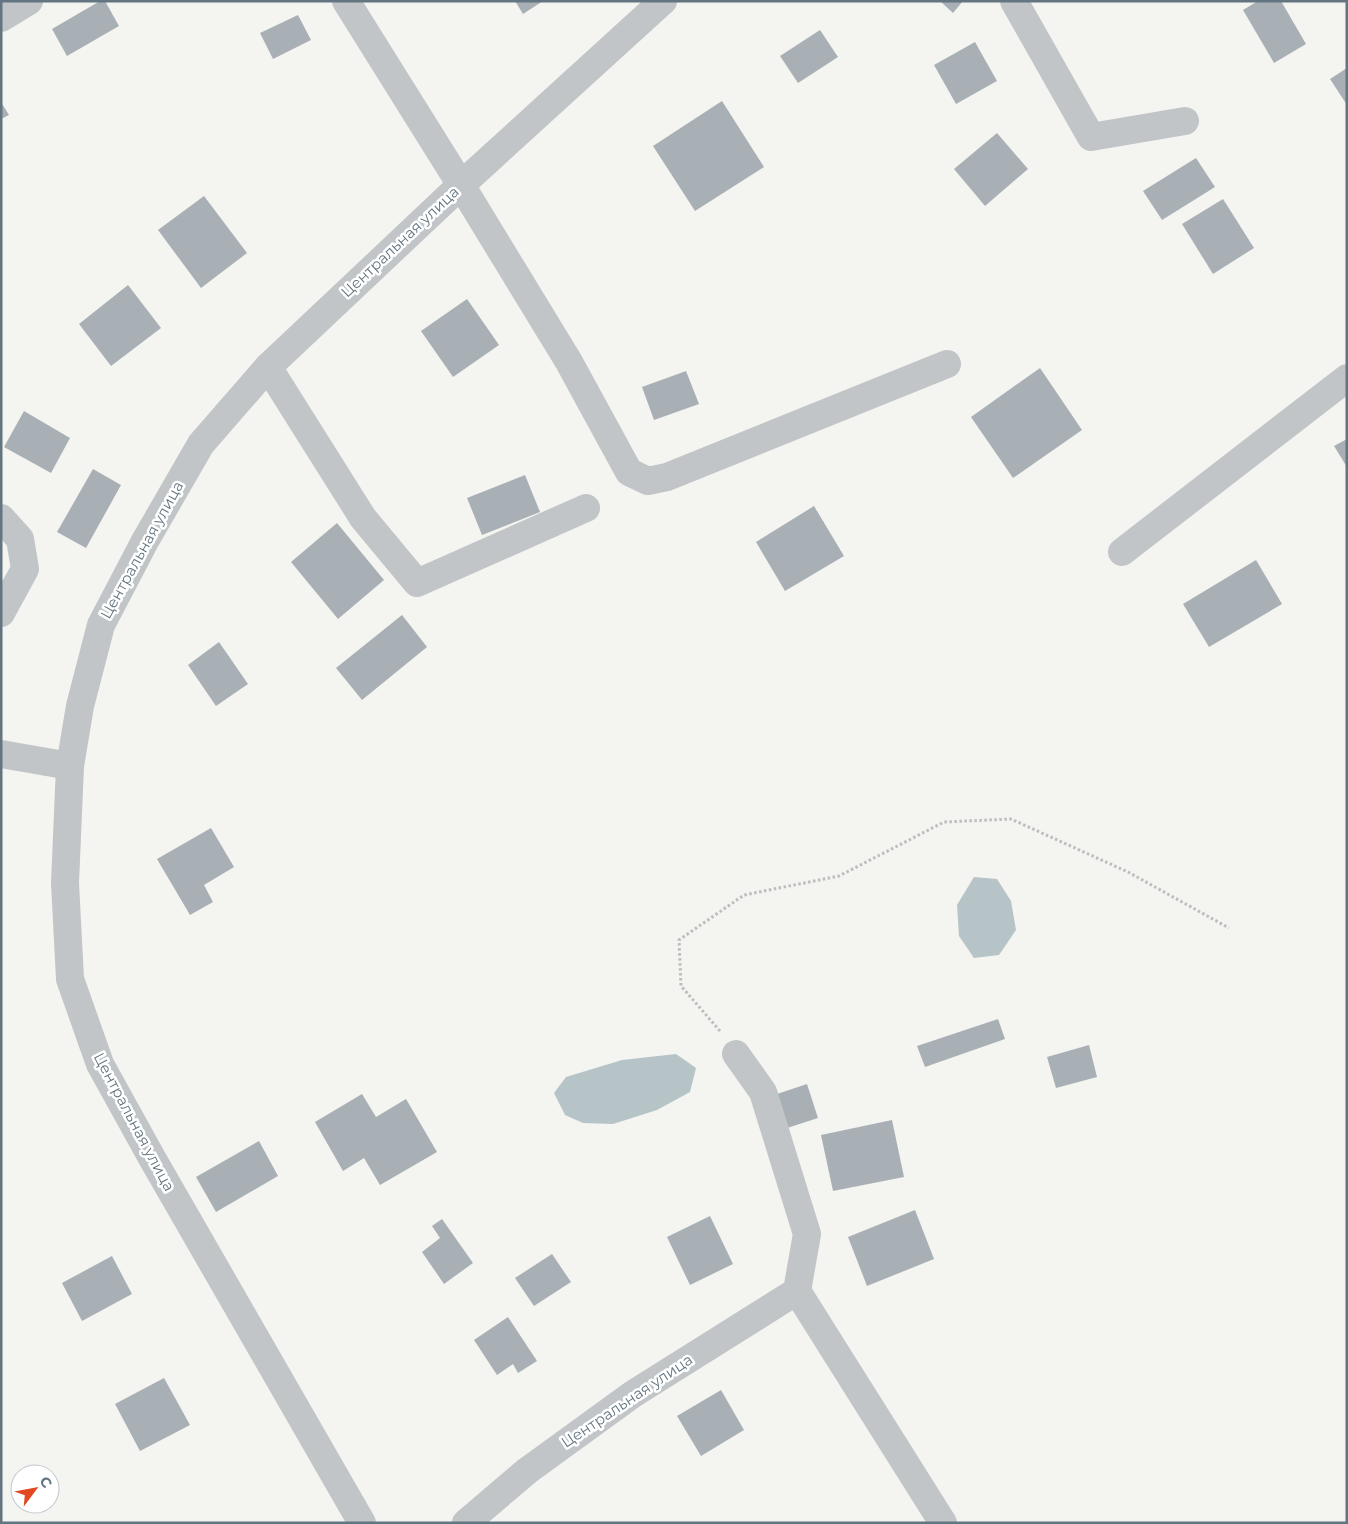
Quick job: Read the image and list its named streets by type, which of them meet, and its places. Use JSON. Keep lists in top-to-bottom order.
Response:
{
  "streets": {
    "street": ["Центральная улица"]
  },
  "north": "top right"
}
